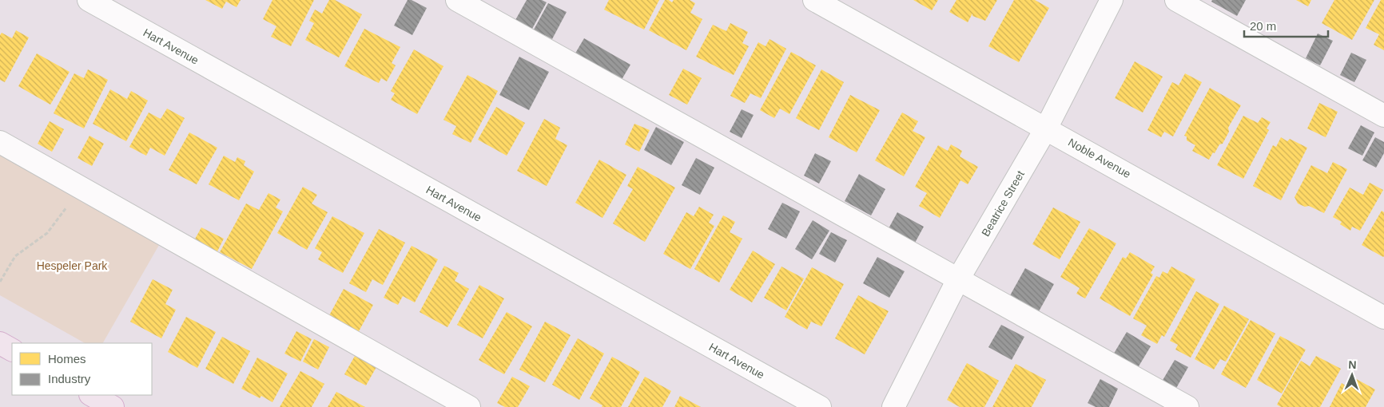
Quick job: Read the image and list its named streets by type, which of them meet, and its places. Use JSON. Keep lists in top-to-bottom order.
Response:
{
  "streets": {
    "street": ["Hart Avenue", "Noble Avenue", "Beatrice Street"]
  },
  "crossings": [
    ["Noble Avenue", "Beatrice Street"]
  ],
  "parks": ["Hespeler Park"],
  "legend": ["Homes", "Industry"],
  "scale_bar": "20 m",
  "north": "top"
}
